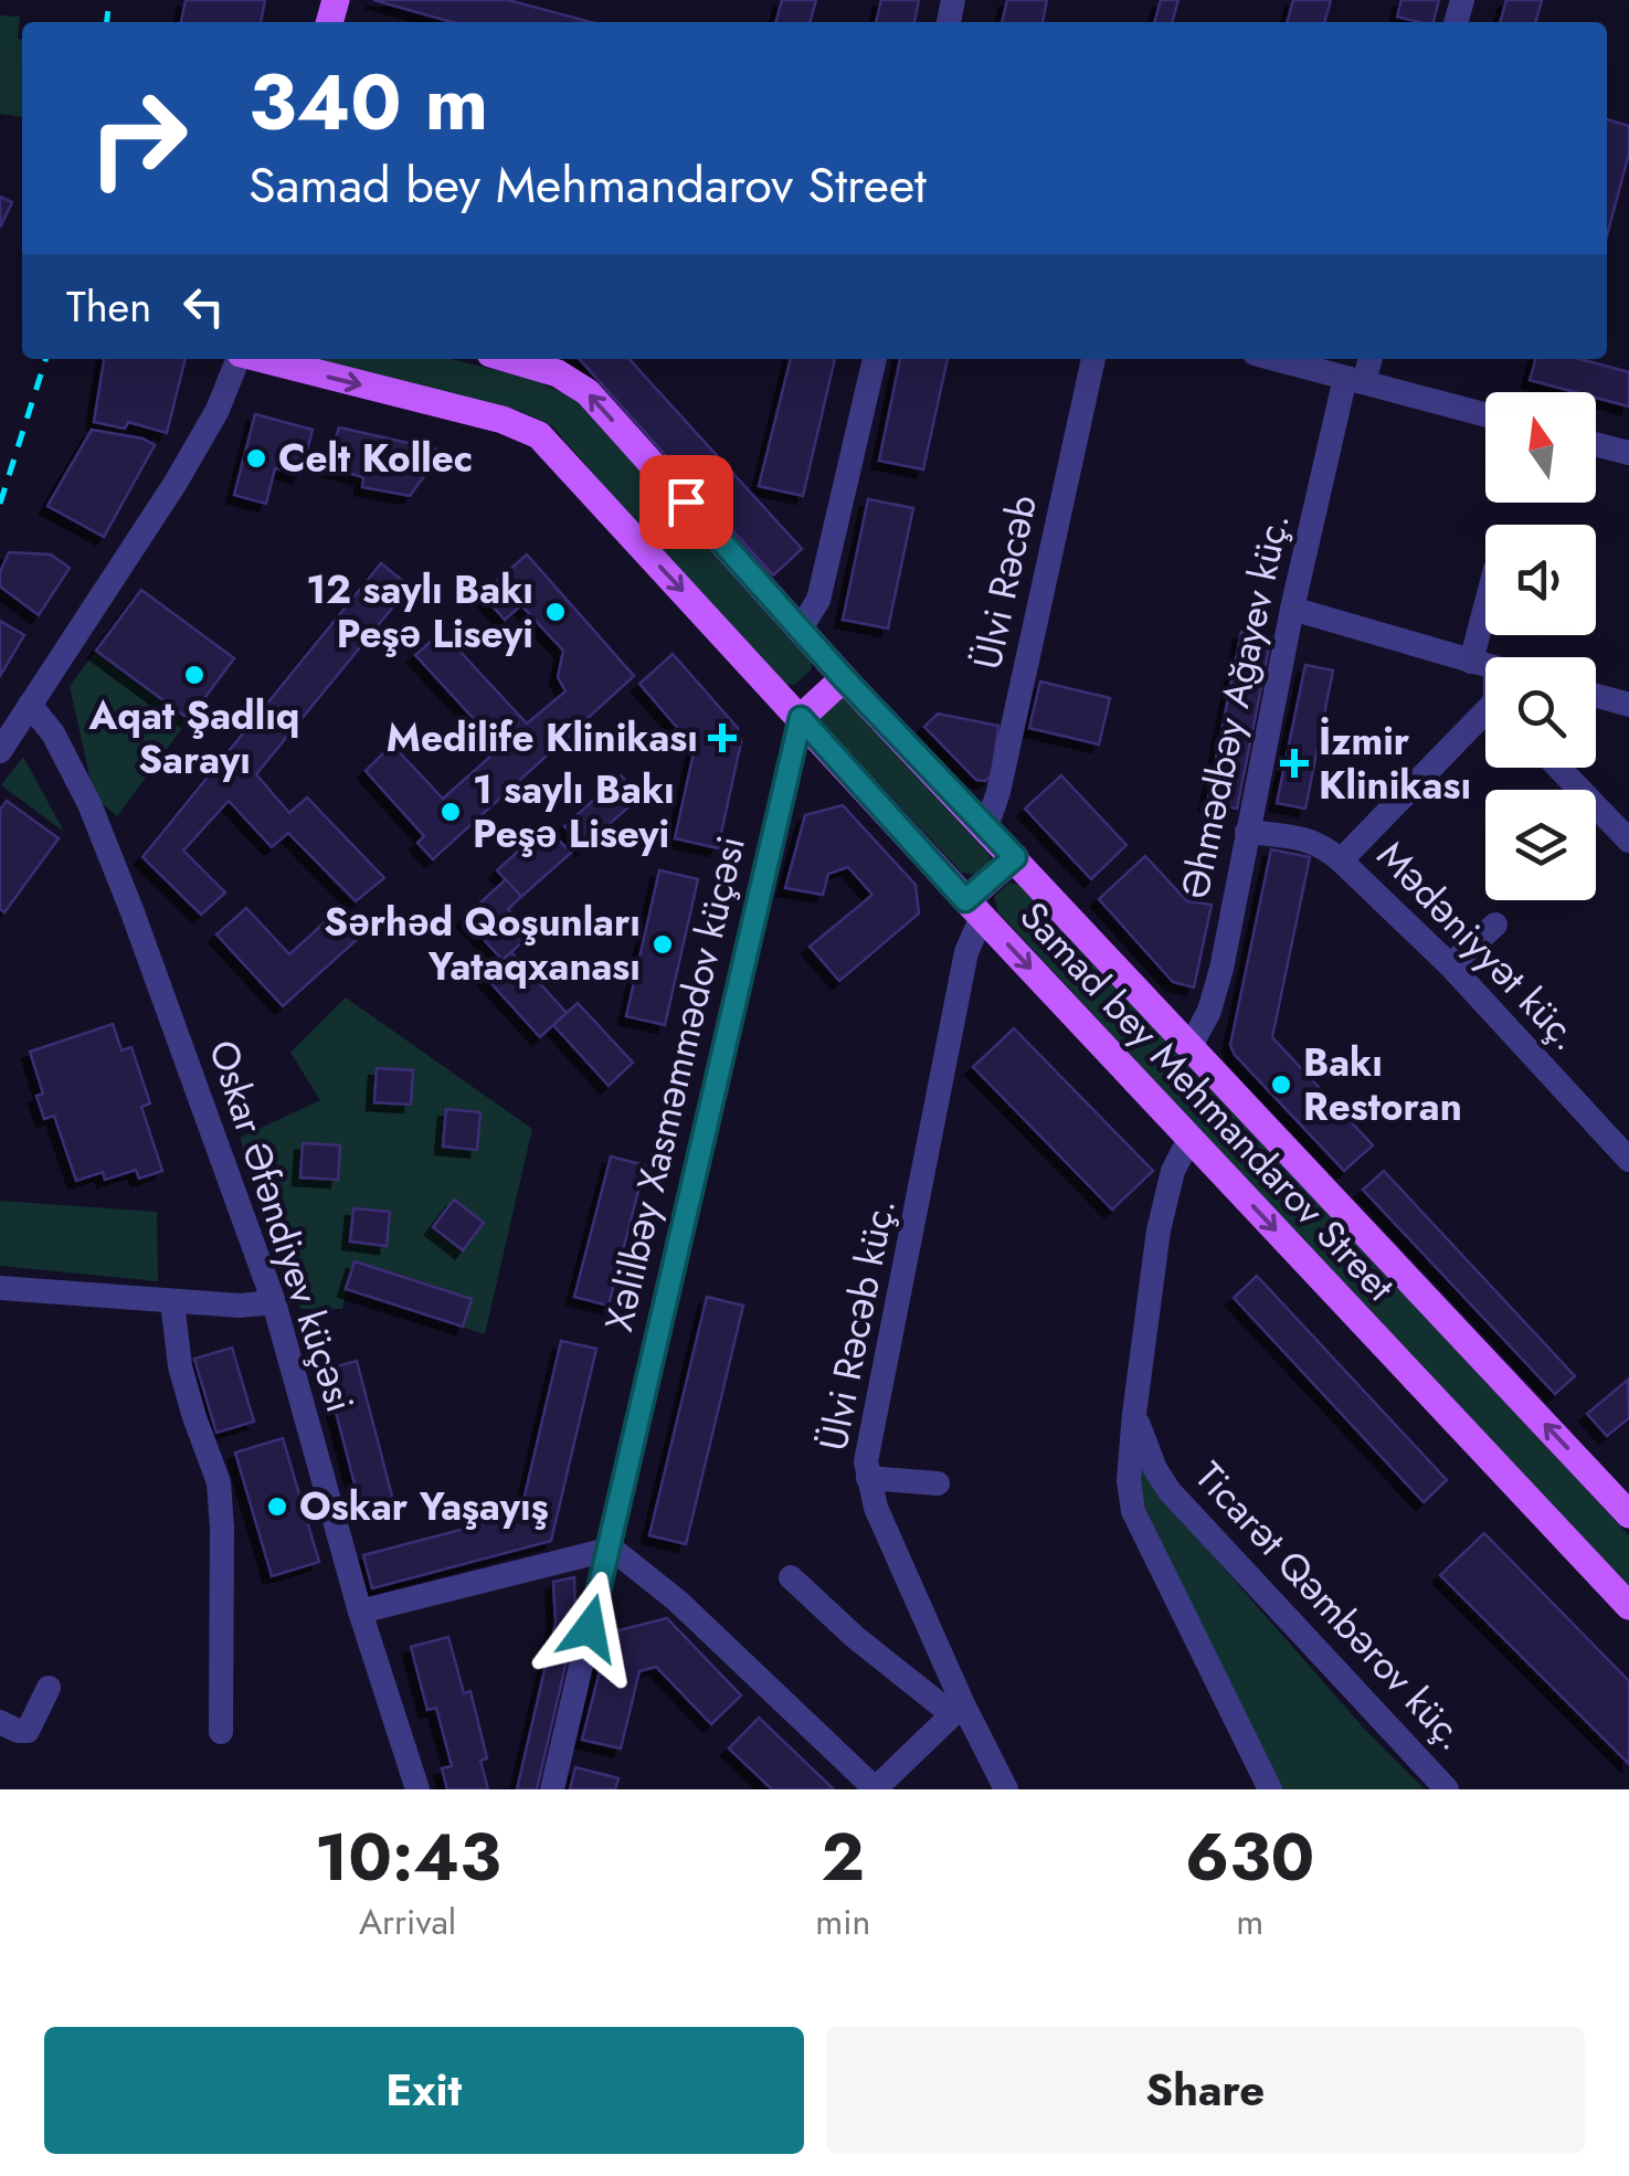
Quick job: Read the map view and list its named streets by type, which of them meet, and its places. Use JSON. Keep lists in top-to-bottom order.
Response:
{
  "streets": {
    "main road": ["Samad bey Mehmandarov Street"],
    "street": [
      "Ülvi Rəcəb",
      "Əhmədbəy Ağayev küç.",
      "Mədəniyyət küç.",
      "Xəlilbəy Xasməmmədov küçəsi",
      "Oskar Əfəndiyev küçəsi",
      "Ülvi Rəcəb küç.",
      "Ticarət Qəmbərov küç."
    ]
  },
  "crossings": [
    ["Ülvi Rəcəb", "Samad bey Mehmandarov Street"],
    ["Əhmədbəy Ağayev küç.", "Mədəniyyət küç."],
    ["Əhmədbəy Ağayev küç.", "Samad bey Mehmandarov Street"],
    ["Xəlilbəy Xasməmmədov küçəsi", "Samad bey Mehmandarov Street"],
    ["Samad bey Mehmandarov Street", "Ülvi Rəcəb küç."]
  ],
  "places": {
    "other": [
      "Celt Kollec",
      "12 saylı Bakı Peşə Liseyi",
      "Aqat Şadlıq Sarayı",
      "1 saylı Bakı Peşə Liseyi",
      "Sərhəd Qoşunları Yataqxanası",
      "Bakı Restoran",
      "Oskar Yaşayış"
    ],
    "health": ["Medilife Klinikası", "İzmir Klinikası"]
  },
  "north": "top",
  "page": {
    "turn": ["340 m", "Samad bey Mehmandarov Street"],
    "then": "Then",
    "eta": [
      "10:43",
      "Arrival",
      "2",
      "min",
      "630",
      "m"
    ],
    "buttons": ["Exit", "Share"]
  }
}
